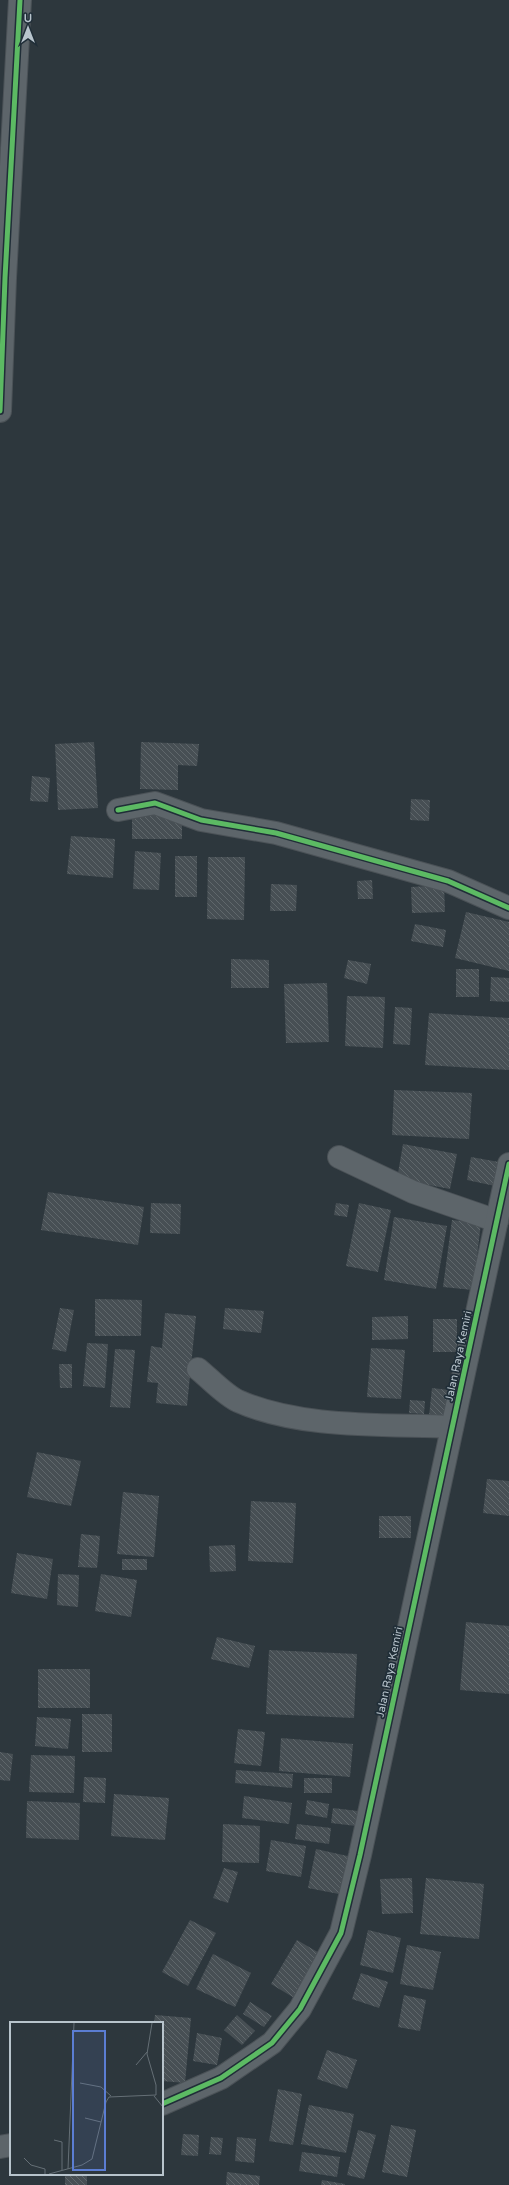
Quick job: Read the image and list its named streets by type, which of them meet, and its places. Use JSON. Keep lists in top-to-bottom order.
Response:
{
  "streets": {
    "street": ["Jalan Raya Kemiri"]
  },
  "north": "top"
}
